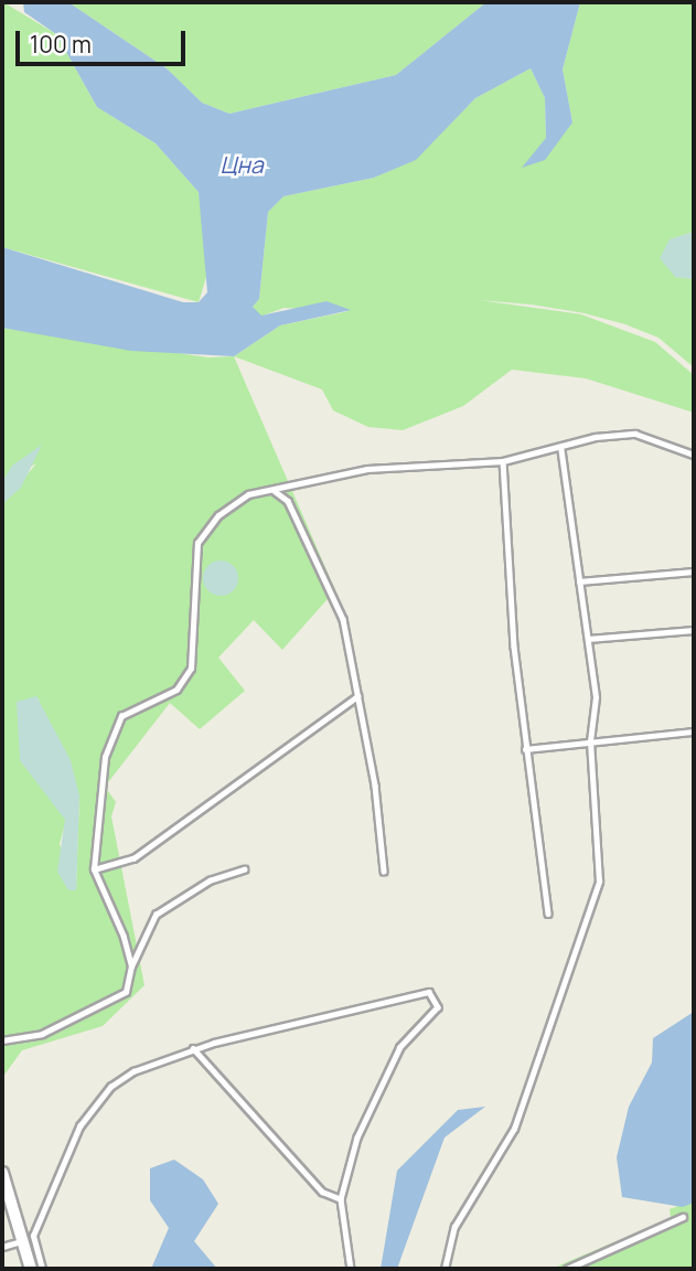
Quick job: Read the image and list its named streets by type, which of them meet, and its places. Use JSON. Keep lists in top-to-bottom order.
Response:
{
  "water": ["Цна"],
  "scale_bar": "100 m"
}
